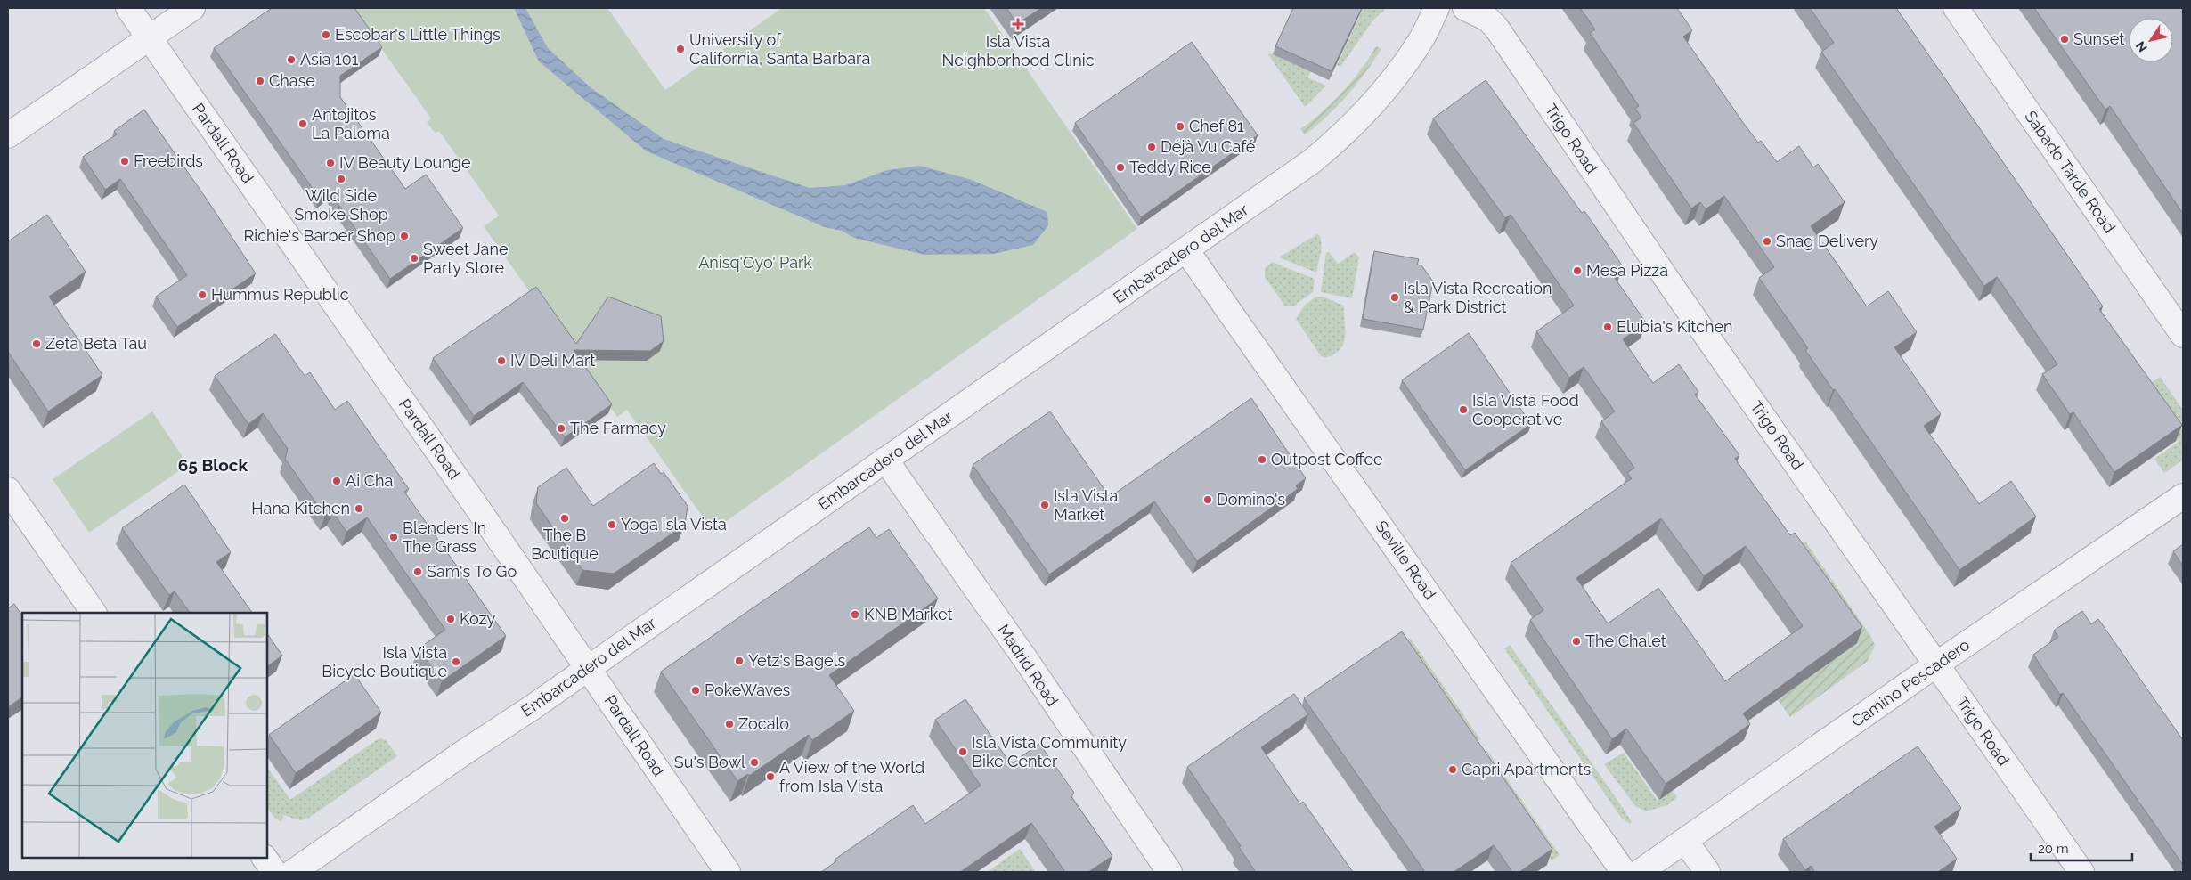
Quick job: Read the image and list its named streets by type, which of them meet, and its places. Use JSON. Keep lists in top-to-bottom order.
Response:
{
  "streets": {
    "street": [
      "Trigo Road",
      "Pardall Road",
      "Sabado Tarde Road",
      "Embarcadero del Mar",
      "Seville Road",
      "Madrid Road",
      "Camino Pescadero"
    ]
  },
  "crossings": [
    ["Trigo Road", "Camino Pescadero"],
    ["Pardall Road", "Embarcadero del Mar"],
    ["Embarcadero del Mar", "Seville Road"],
    ["Embarcadero del Mar", "Madrid Road"]
  ],
  "districts": ["65 Block"],
  "parks": ["Anisq'Oyo' Park"],
  "places": {
    "health": ["Isla Vista Neighborhood Clinic"],
    "other": [
      "Escobar's Little Things",
      "Sunset",
      "University of California, Santa Barbara",
      "Asia 101",
      "Chase",
      "Antojitos La Paloma",
      "Chef 81",
      "Déjà Vu Café",
      "Freebirds",
      "IV Beauty Lounge",
      "Teddy Rice",
      "Wild Side Smoke Shop",
      "Richie's Barber Shop",
      "Snag Delivery",
      "Sweet Jane Party Store",
      "Mesa Pizza",
      "Hummus Republic",
      "Isla Vista Recreation & Park District",
      "Elubia's Kitchen",
      "Zeta Beta Tau",
      "IV Deli Mart",
      "Isla Vista Food Cooperative",
      "The Farmacy",
      "Outpost Coffee",
      "Ai Cha",
      "Domino's",
      "Isla Vista Market",
      "Hana Kitchen",
      "The B Boutique",
      "Yoga Isla Vista",
      "Blenders In The Grass",
      "Sam's To Go",
      "KNB Market",
      "Kozy",
      "The Chalet",
      "Yetz's Bagels",
      "Isla Vista Bicycle Boutique",
      "PokeWaves",
      "Zocalo",
      "Isla Vista Community Bike Center",
      "Su's Bowl",
      "Capri Apartments",
      "A View of the World from Isla Vista"
    ]
  },
  "scale_bar": "20 m",
  "north": "bottom left"
}
